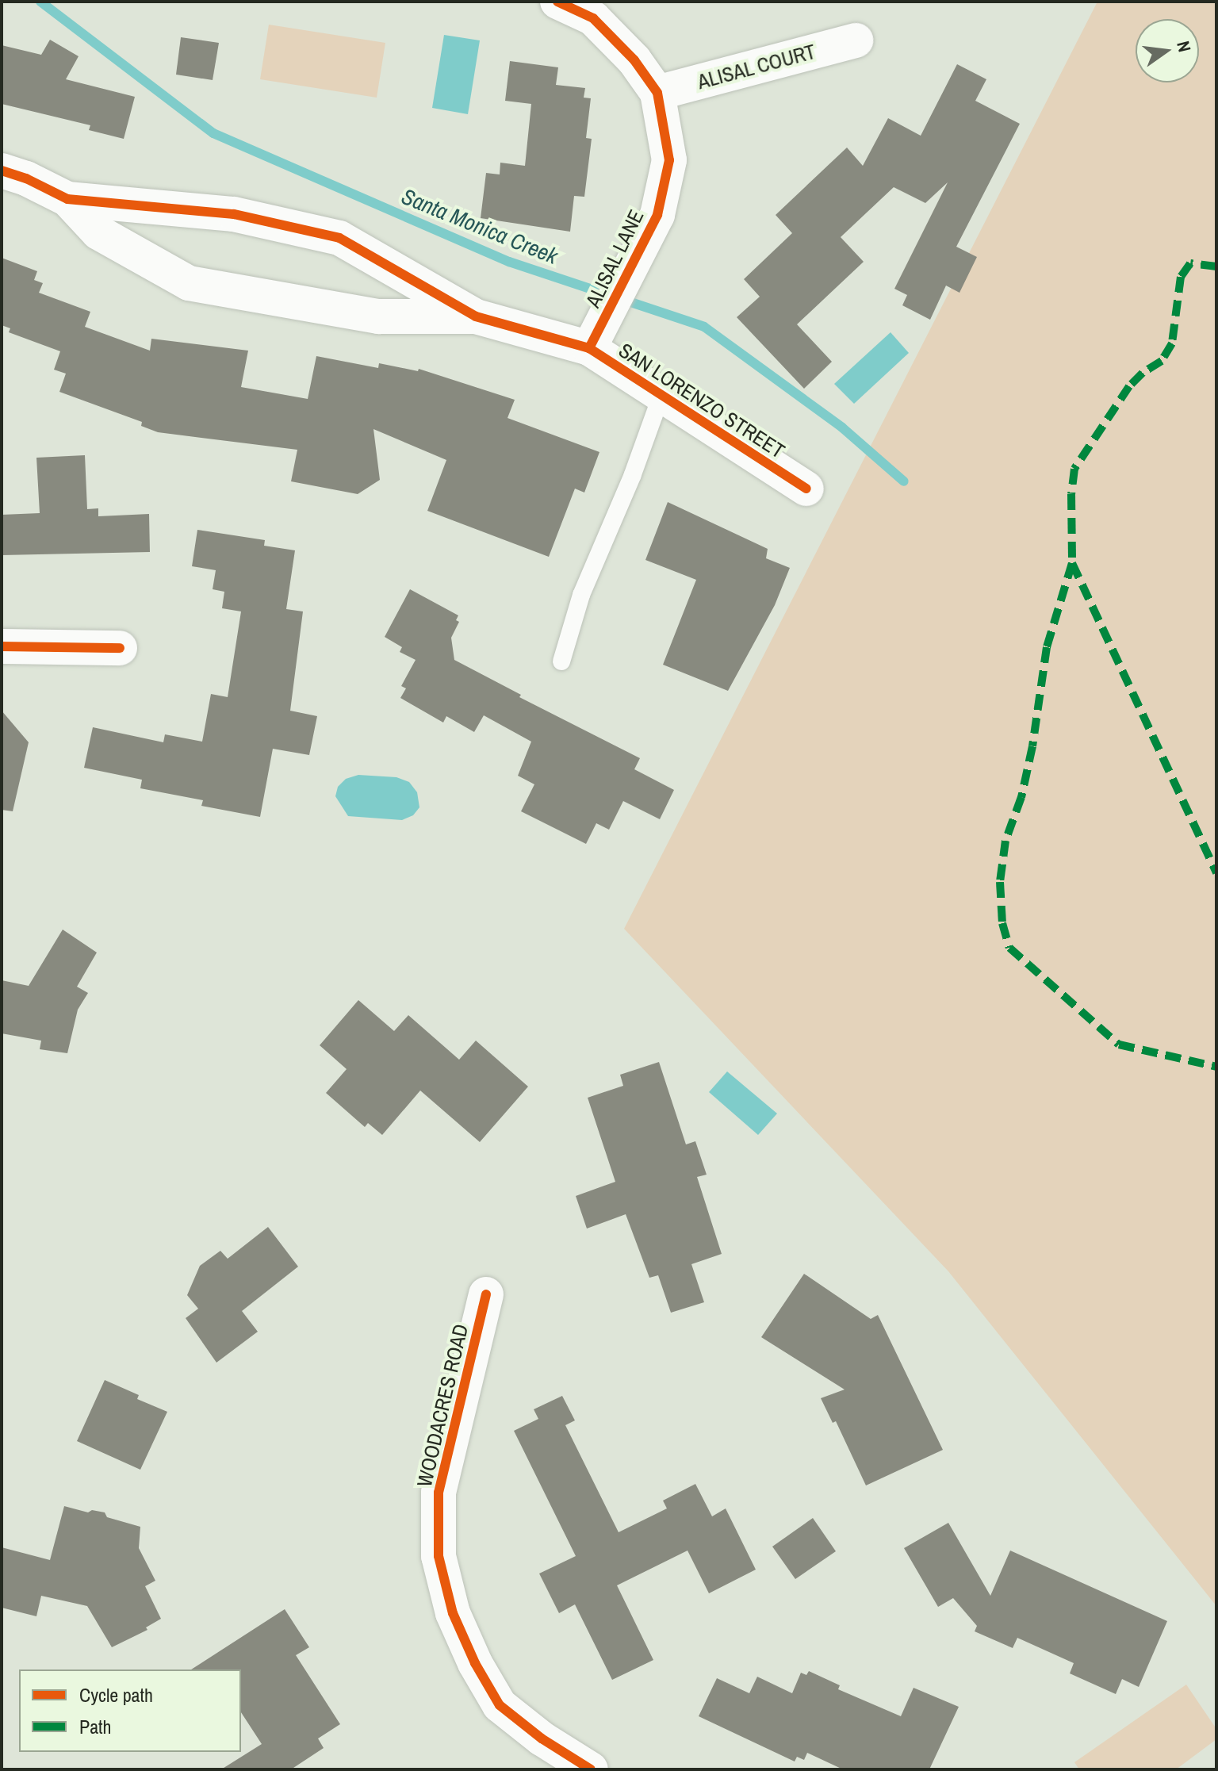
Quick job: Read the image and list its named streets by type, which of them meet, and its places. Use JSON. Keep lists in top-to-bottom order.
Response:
{
  "streets": {
    "street": [
      "ALISAL COURT",
      "ALISAL LANE",
      "SAN LORENZO STREET",
      "WOODACRES ROAD"
    ]
  },
  "crossings": [
    ["ALISAL COURT", "ALISAL LANE"],
    ["ALISAL LANE", "SAN LORENZO STREET"]
  ],
  "water": ["Santa Monica Creek"],
  "legend": ["Cycle path", "Path"],
  "north": "right"
}
